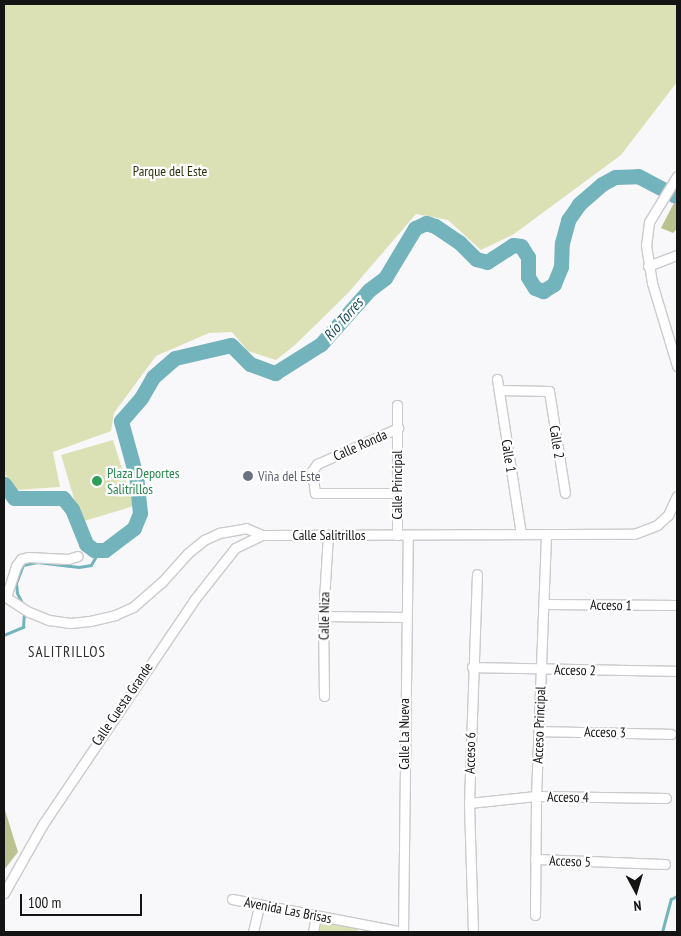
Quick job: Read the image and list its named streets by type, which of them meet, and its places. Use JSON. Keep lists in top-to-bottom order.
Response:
{
  "streets": {
    "street": [
      "Calle 2",
      "Calle Ronda",
      "Calle 1",
      "Calle Principal",
      "Calle Salitrillos",
      "Acceso 1",
      "Calle Niza",
      "Acceso 2",
      "Calle Cuesta Grande",
      "Acceso Principal",
      "Acceso 3",
      "Calle La Nueva",
      "Acceso 6",
      "Acceso 4",
      "Acceso 5",
      "Avenida Las Brisas"
    ]
  },
  "crossings": [
    ["Calle 2", "Calle 1"],
    ["Calle Ronda", "Calle Principal"],
    ["Calle 1", "Calle Salitrillos"],
    ["Calle Principal", "Calle Salitrillos"],
    ["Calle Salitrillos", "Calle Niza"],
    ["Calle Salitrillos", "Calle Cuesta Grande"],
    ["Calle Salitrillos", "Acceso Principal"],
    ["Calle Salitrillos", "Calle La Nueva"],
    ["Acceso 1", "Acceso Principal"],
    ["Acceso 2", "Acceso Principal"],
    ["Acceso 2", "Acceso 6"],
    ["Acceso Principal", "Acceso 3"],
    ["Acceso Principal", "Acceso 4"],
    ["Acceso Principal", "Acceso 5"],
    ["Calle La Nueva", "Avenida Las Brisas"],
    ["Acceso 6", "Acceso 4"]
  ],
  "districts": ["SALITRILLOS"],
  "water": ["Río Torres"],
  "parks": ["Parque del Este"],
  "places": ["Viña del Este", "Plaza Deportes Salitrillos"],
  "scale_bar": "100 m",
  "north": "bottom"
}
